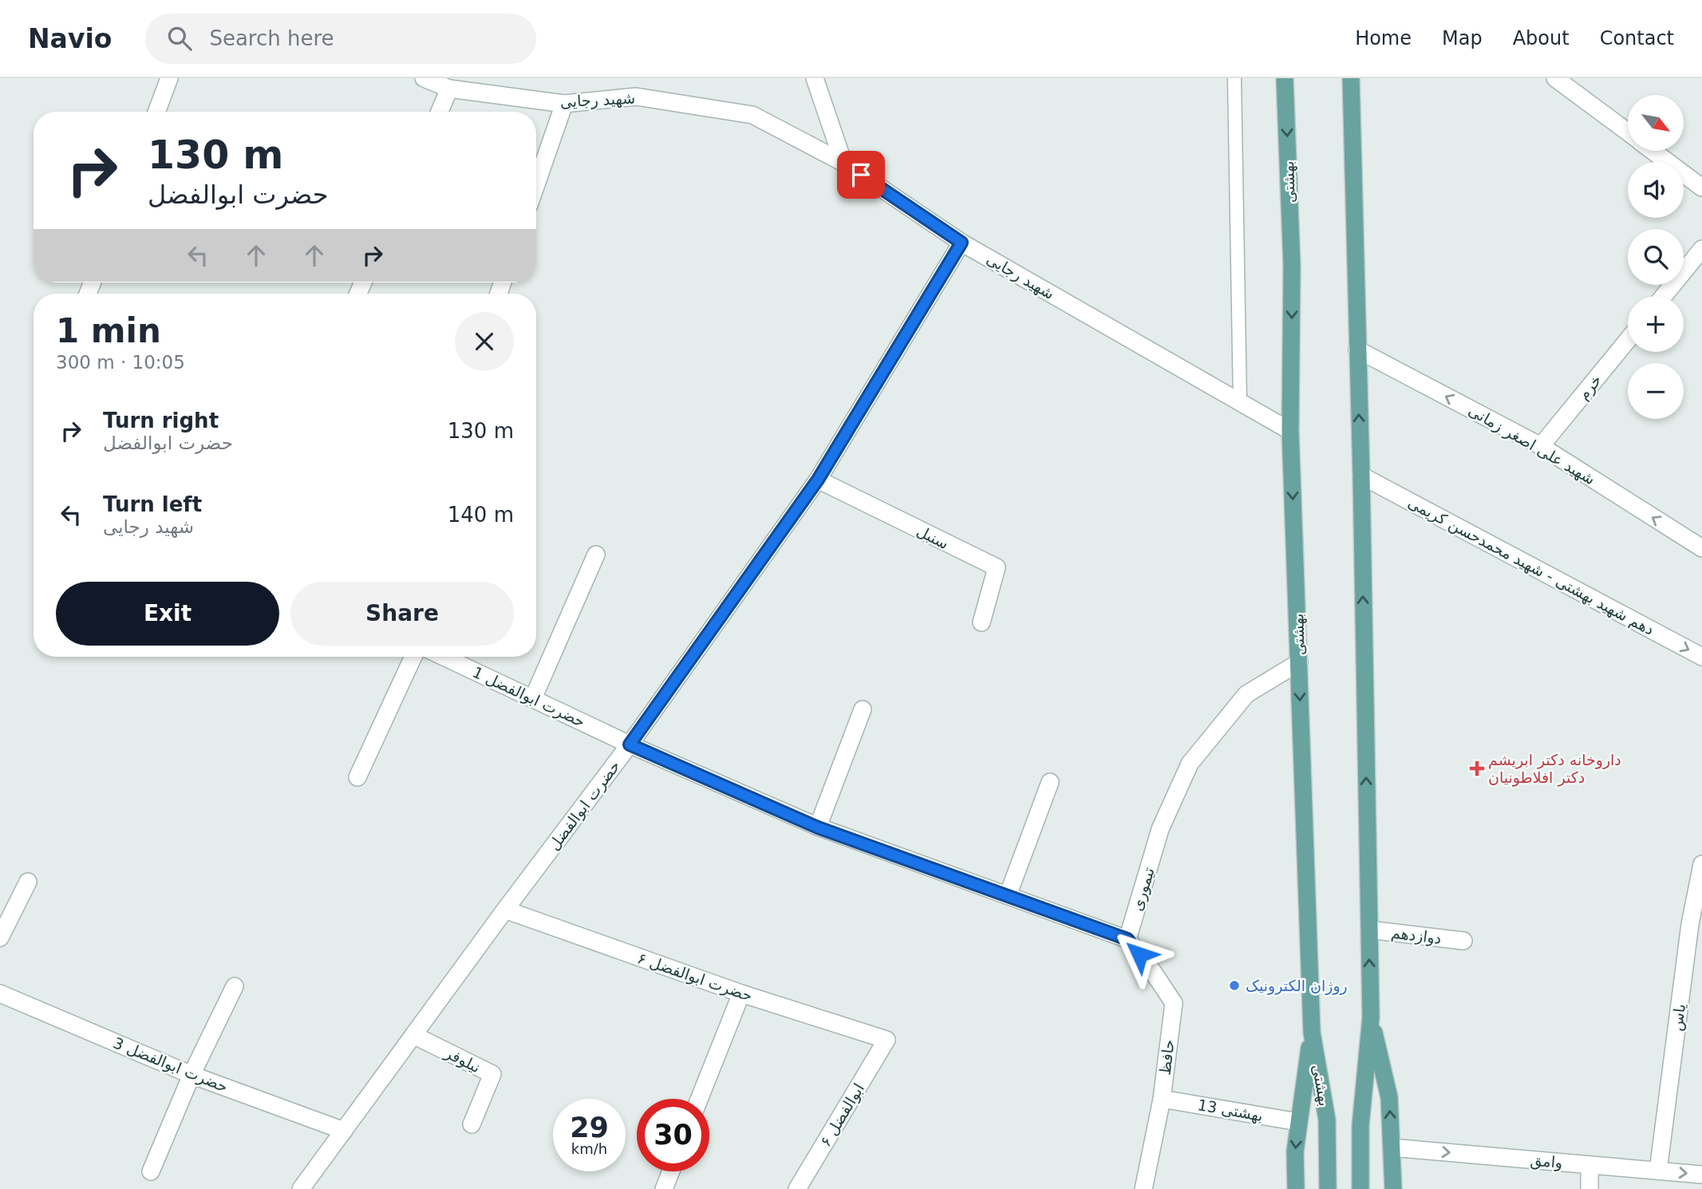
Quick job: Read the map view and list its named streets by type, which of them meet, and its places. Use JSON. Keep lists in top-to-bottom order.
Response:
{
  "streets": {
    "main road": ["بهشتی"],
    "street": [
      "شهید رجایی",
      "خرم",
      "شهید علی اصغر زمانی",
      "سنبل",
      "دهم شهید بهشتی - شهید محمدحسن کریمی",
      "حضرت ابوالفضل 1",
      "حضرت ابوالفضل",
      "تیموری",
      "دوازدهم",
      "حضرت ابوالفضل ۶",
      "یاس",
      "حافظ",
      "نیلوفر",
      "حضرت ابوالفضل 3",
      "بهشتی 13",
      "ابوالفضل ۶",
      "وامق"
    ]
  },
  "crossings": [
    ["شهید رجایی", "بهشتی"],
    ["شهید رجایی", "حضرت ابوالفضل"],
    ["بهشتی", "تیموری"],
    ["خرم", "شهید علی اصغر زمانی"],
    ["سنبل", "حضرت ابوالفضل"],
    ["حضرت ابوالفضل 1", "حضرت ابوالفضل"],
    ["حضرت ابوالفضل", "حضرت ابوالفضل ۶"],
    ["حضرت ابوالفضل", "نیلوفر"],
    ["حضرت ابوالفضل", "حضرت ابوالفضل 3"],
    ["تیموری", "حافظ"],
    ["حضرت ابوالفضل ۶", "ابوالفضل ۶"],
    ["یاس", "وامق"],
    ["حافظ", "بهشتی 13"]
  ],
  "one_way": ["شهید علی اصغر زمانی", "دهم شهید بهشتی - شهید محمدحسن کریمی", "وامق"],
  "places": {
    "health": ["داروخانه دکتر ابریشم دکتر افلاطونیان"],
    "other": ["روژان الکترونیک"]
  },
  "north": "bottom right",
  "page": {
    "header": "Navio",
    "search": "Search here",
    "nav": [
      "Home",
      "Map",
      "About",
      "Contact"
    ],
    "map_buttons": ["+", "−"],
    "turn": ["130 m", "حضرت ابوالفضل"],
    "heading": ["1 min", "300 m · 10:05"],
    "list": [
      {
        "name": "Turn right",
        "note": "حضرت ابوالفضل",
        "value": "130 m"
      },
      {
        "name": "Turn left",
        "note": "شهید رجایی",
        "value": "140 m"
      }
    ],
    "buttons": ["Exit", "Share"],
    "speed": "29 km/h",
    "limit": "30"
  }
}
